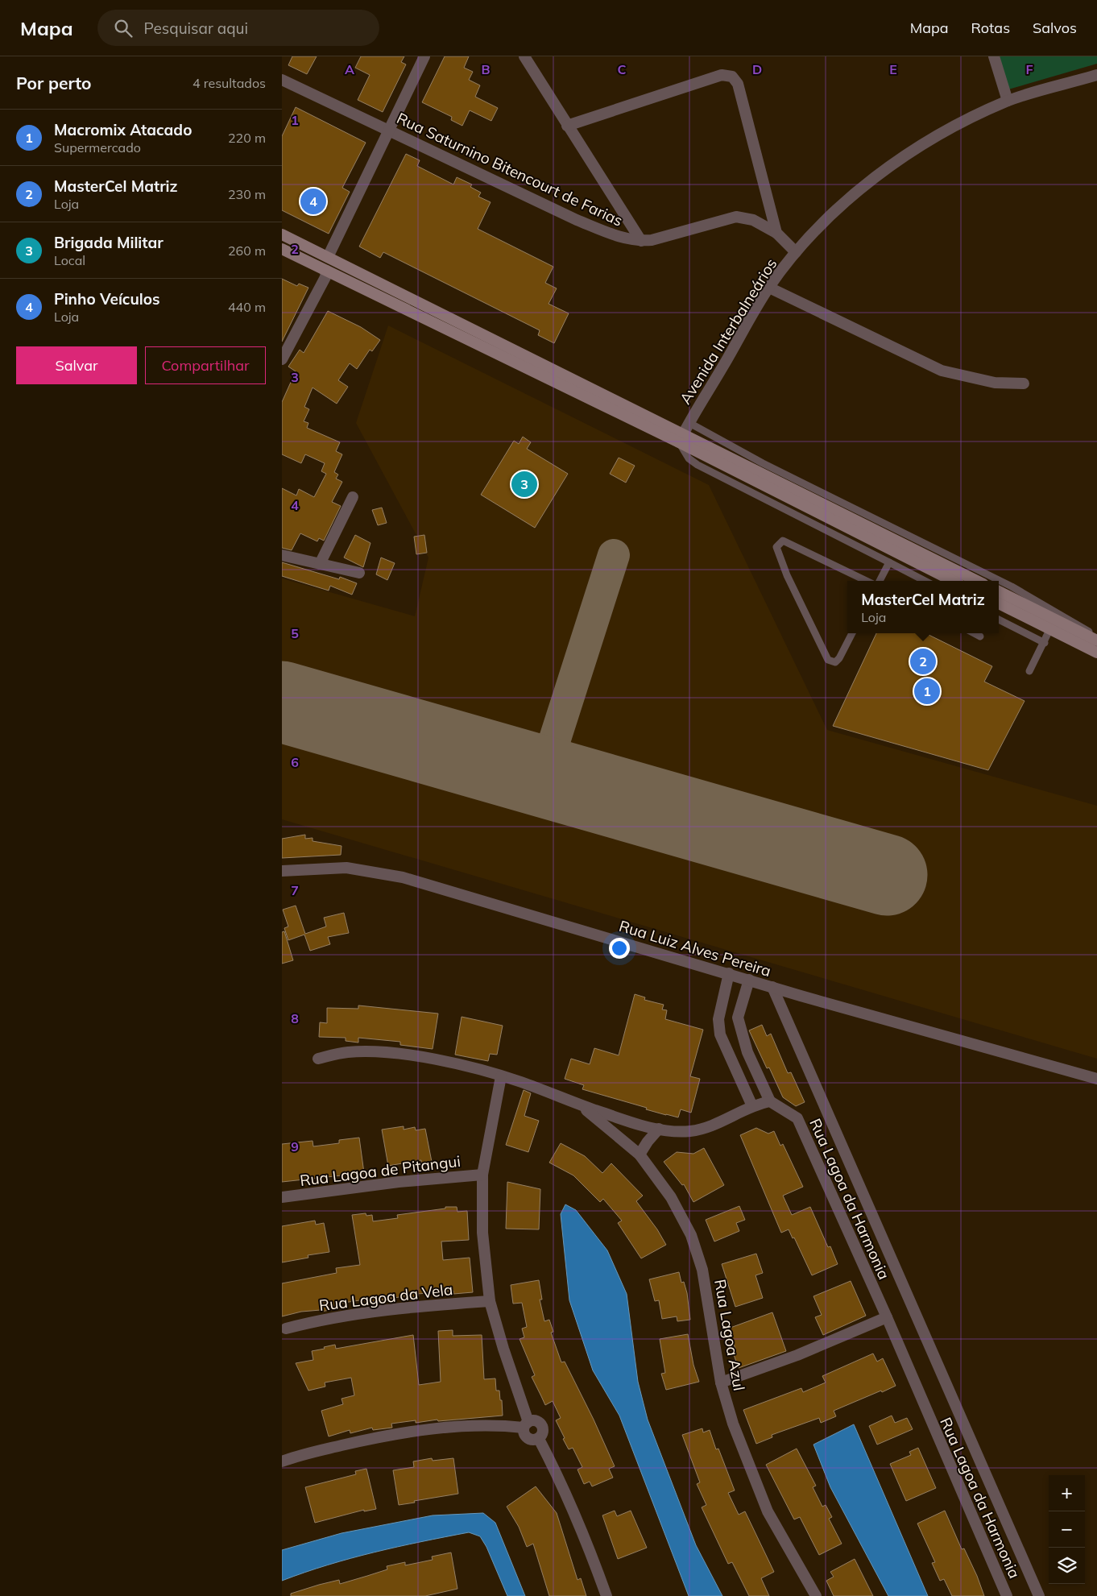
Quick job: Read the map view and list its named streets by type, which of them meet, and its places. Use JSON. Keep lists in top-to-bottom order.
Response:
{
  "streets": {
    "street": [
      "Rua Saturnino Bitencourt de Farias",
      "Avenida Interbalneários",
      "Rua Luiz Alves Pereira",
      "Rua Lagoa de Pitangui",
      "Rua Lagoa da Harmonia",
      "Rua Lagoa da Vela",
      "Rua Lagoa Azul"
    ]
  },
  "page": {
    "header": "Mapa",
    "search": "Pesquisar aqui",
    "nav": ["Mapa", "Rotas", "Salvos"],
    "heading": ["Por perto", "4 resultados"],
    "list": [
      {
        "mark": "1",
        "name": "Macromix Atacado",
        "note": "Supermercado",
        "value": "220 m"
      },
      {
        "mark": "2",
        "name": "MasterCel Matriz",
        "note": "Loja",
        "value": "230 m"
      },
      {
        "mark": "3",
        "name": "Brigada Militar",
        "note": "Local",
        "value": "260 m"
      },
      {
        "mark": "4",
        "name": "Pinho Veículos",
        "note": "Loja",
        "value": "440 m"
      }
    ],
    "pins": [
      "4",
      "3",
      "2",
      "1"
    ],
    "buttons": ["Salvar", "Compartilhar"],
    "popup": ["MasterCel Matriz", "Loja"],
    "map_buttons": ["+", "−"]
  },
  "grid": {
    "columns": [
      "A",
      "B",
      "C",
      "D",
      "E",
      "F"
    ],
    "rows": [
      "1",
      "2",
      "3",
      "4",
      "5",
      "6",
      "7",
      "8",
      "9"
    ]
  }
}
